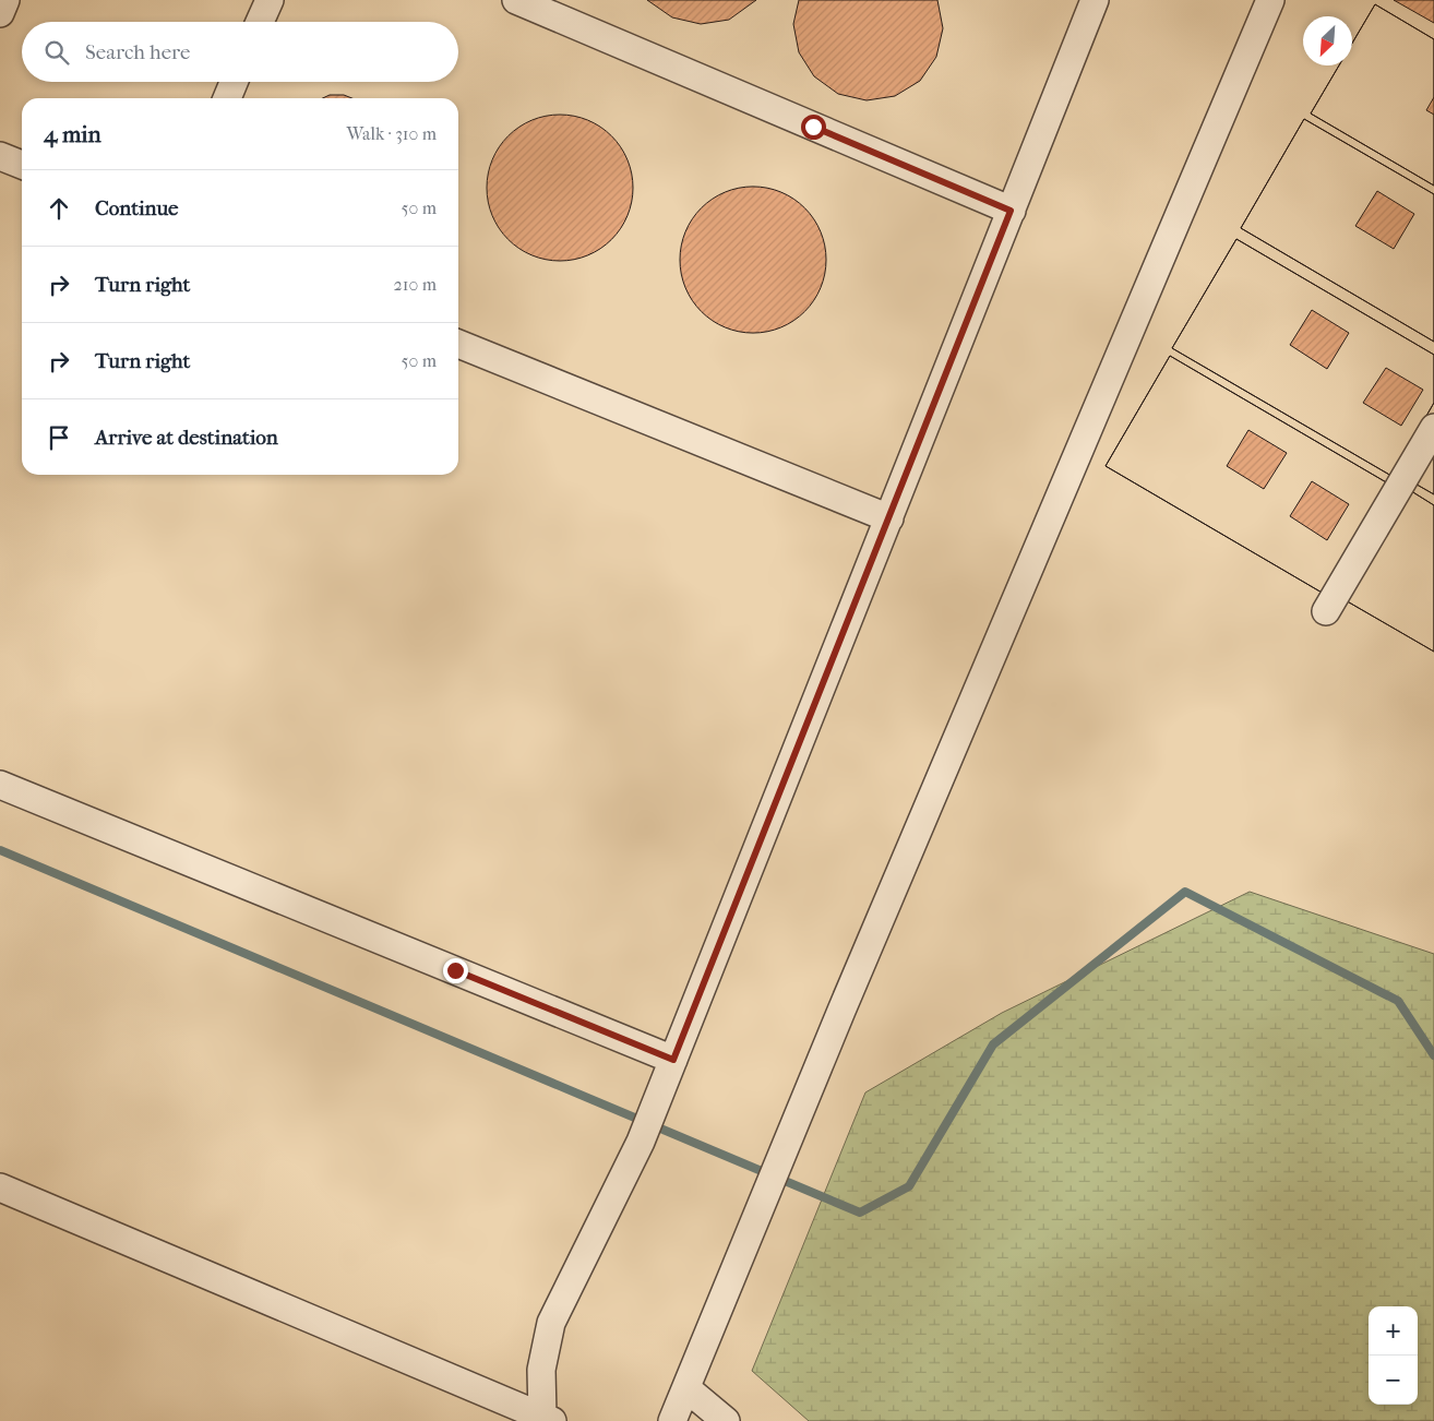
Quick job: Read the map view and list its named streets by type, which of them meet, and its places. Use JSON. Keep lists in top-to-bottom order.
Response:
{
  "north": "bottom left",
  "page": {
    "search": "Search here",
    "heading": ["4 min", "Walk · 310 m"],
    "list": [
      ["Continue", "50 m"],
      ["Turn right", "210 m"],
      ["Turn right", "50 m"],
      "Arrive at destination"
    ],
    "map_buttons": ["+", "−"]
  }
}
